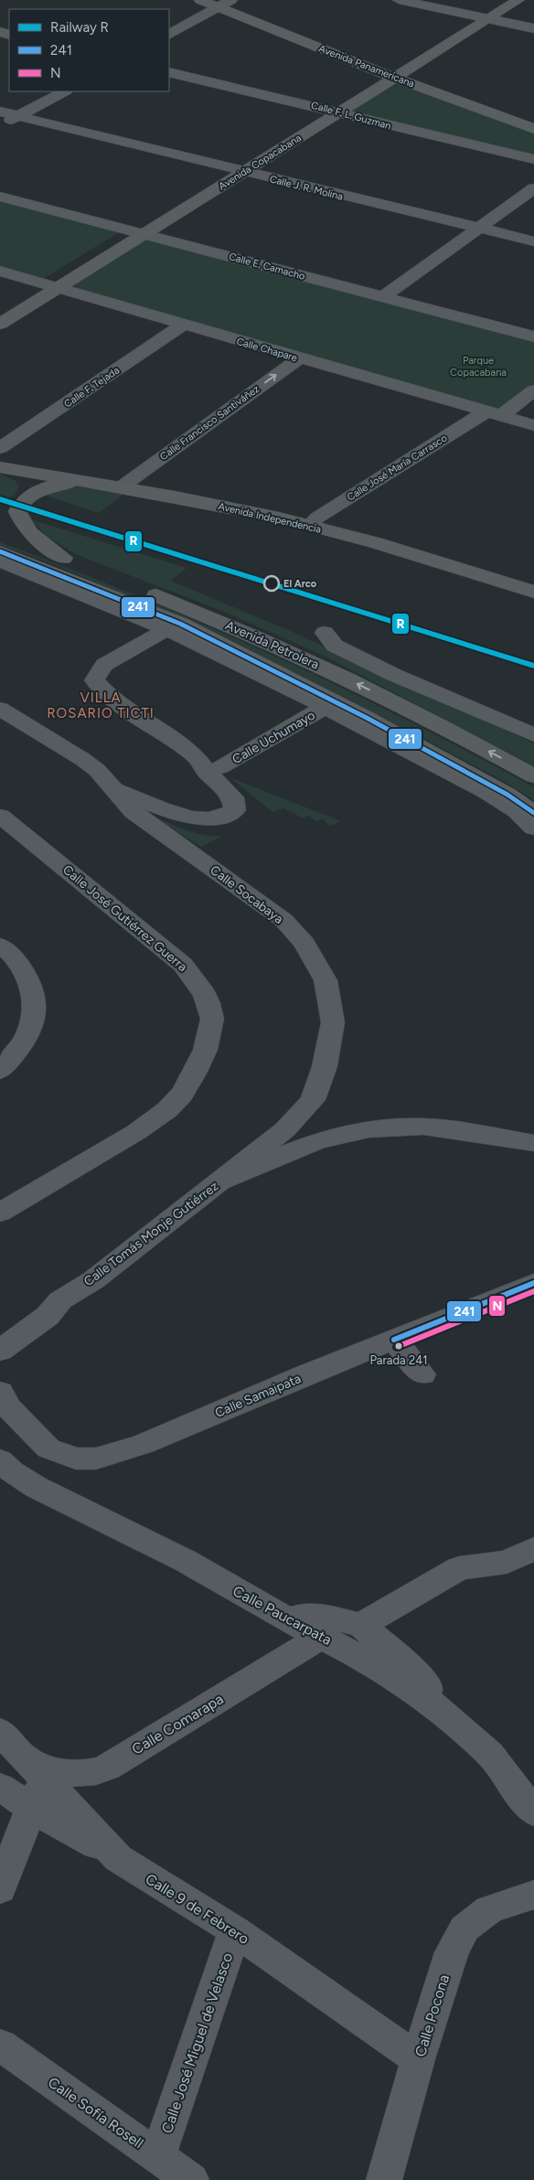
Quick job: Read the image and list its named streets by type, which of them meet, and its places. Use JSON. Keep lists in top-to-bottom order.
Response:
{
  "streets": {
    "main road": [
      "Avenida Panamericana",
      "Avenida Copacabana",
      "Avenida Independencia",
      "Avenida Petrolera"
    ],
    "street": [
      "Calle F. L. Guzman",
      "Calle J. R. Molina",
      "Calle E. Camacho",
      "Calle Chapare",
      "Calle F. Tejada",
      "Calle Francisco Santiváñez",
      "Calle José María Carrasco",
      "Calle Uchumayo",
      "Calle Socabaya",
      "Calle José Gutiérrez Guerra",
      "Calle Tomás Monje Gutiérrez",
      "Calle Samaipata",
      "Calle Paucarpata",
      "Calle Comarapa",
      "Calle 9 de Febrero",
      "Calle Pocona",
      "Calle José Miguel de Velasco",
      "Calle Sofía Rosell"
    ]
  },
  "crossings": [
    ["Avenida Panamericana", "Avenida Copacabana"],
    ["Calle F. L. Guzman", "Avenida Copacabana"],
    ["Avenida Copacabana", "Calle J. R. Molina"],
    ["Avenida Copacabana", "Calle E. Camacho"],
    ["Avenida Copacabana", "Calle Chapare"],
    ["Calle Chapare", "Calle F. Tejada"],
    ["Calle Chapare", "Calle Francisco Santiváñez"],
    ["Calle Chapare", "Calle José María Carrasco"],
    ["Calle Francisco Santiváñez", "Avenida Independencia"],
    ["Calle José María Carrasco", "Avenida Independencia"],
    ["Calle Socabaya", "Calle Tomás Monje Gutiérrez"],
    ["Calle Paucarpata", "Calle Comarapa"],
    ["Calle Comarapa", "Calle 9 de Febrero"],
    ["Calle 9 de Febrero", "Calle Pocona"],
    ["Calle 9 de Febrero", "Calle José Miguel de Velasco"],
    ["Calle José Miguel de Velasco", "Calle Sofía Rosell"]
  ],
  "one_way": ["Calle Francisco Santiváñez"],
  "districts": ["VILLA ROSARIO TICTI"],
  "parks": ["Parque Copacabana"],
  "places": ["El Arco", "Parada 241"],
  "lines": ["rail line R", "transit line 241", "transit line N"],
  "legend": ["Railway R", "241", "N"]
}
